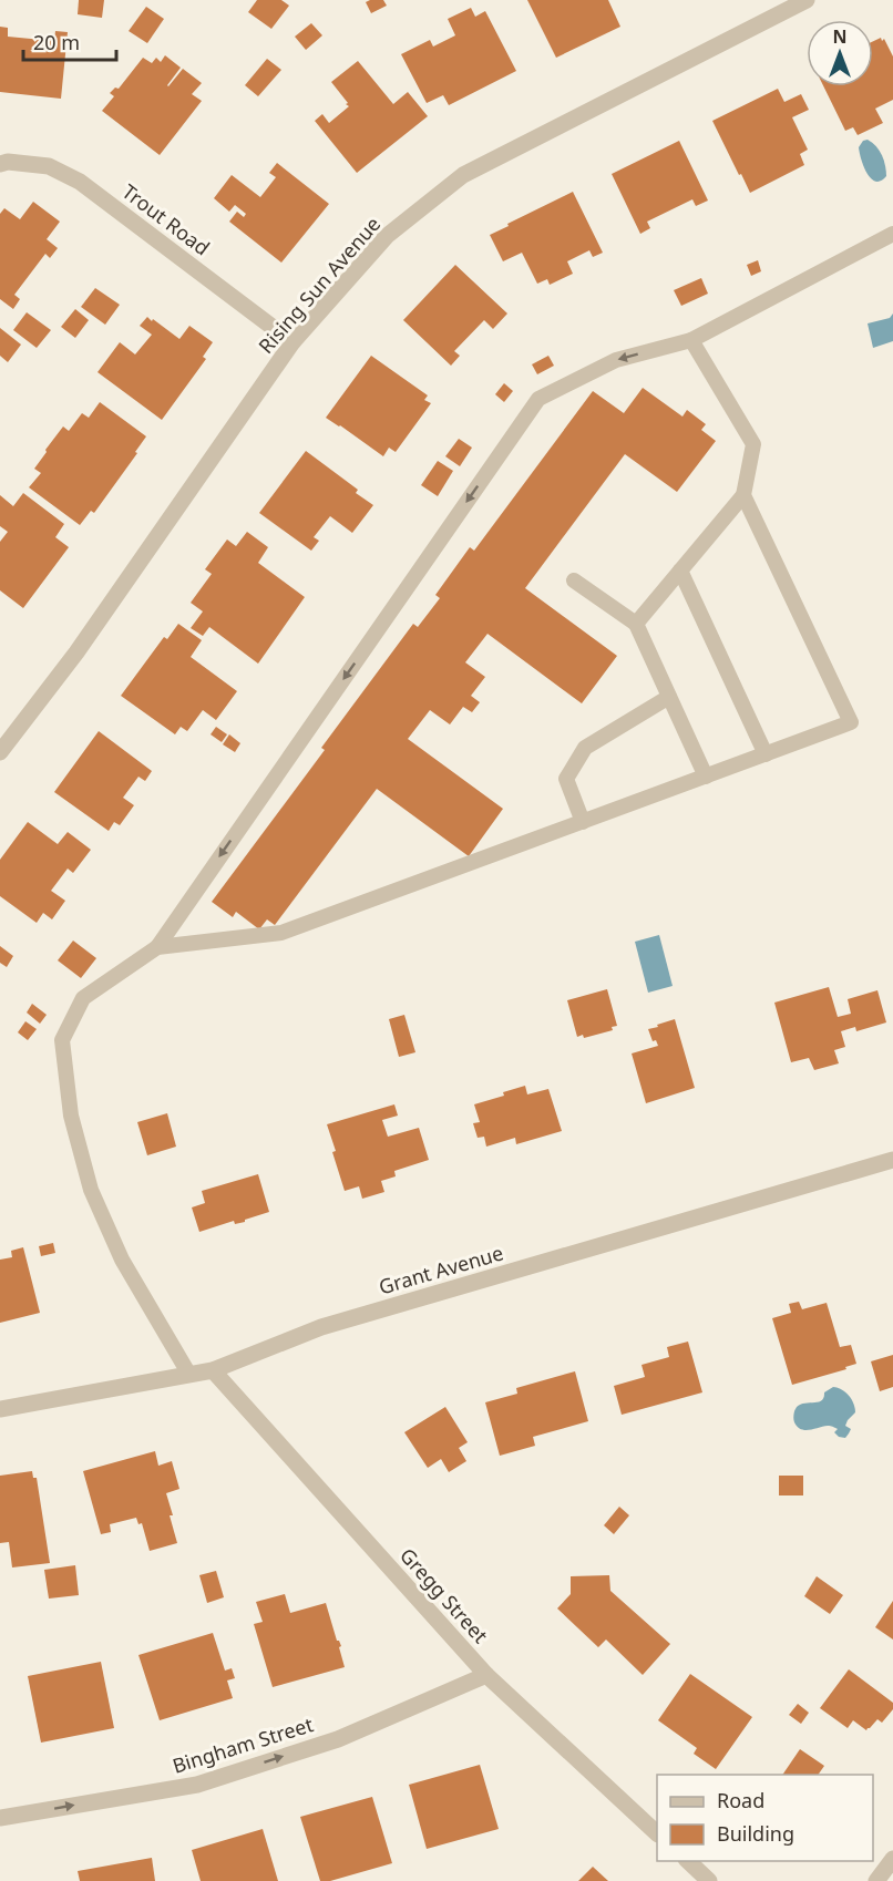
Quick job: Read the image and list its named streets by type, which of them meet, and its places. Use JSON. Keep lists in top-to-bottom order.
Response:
{
  "streets": {
    "street": [
      "Trout Road",
      "Rising Sun Avenue",
      "Grant Avenue",
      "Gregg Street",
      "Bingham Street"
    ]
  },
  "crossings": [
    ["Trout Road", "Rising Sun Avenue"],
    ["Grant Avenue", "Gregg Street"],
    ["Gregg Street", "Bingham Street"]
  ],
  "one_way": ["Bingham Street"],
  "legend": ["Road", "Building"],
  "scale_bar": "20 m",
  "north": "top"
}
